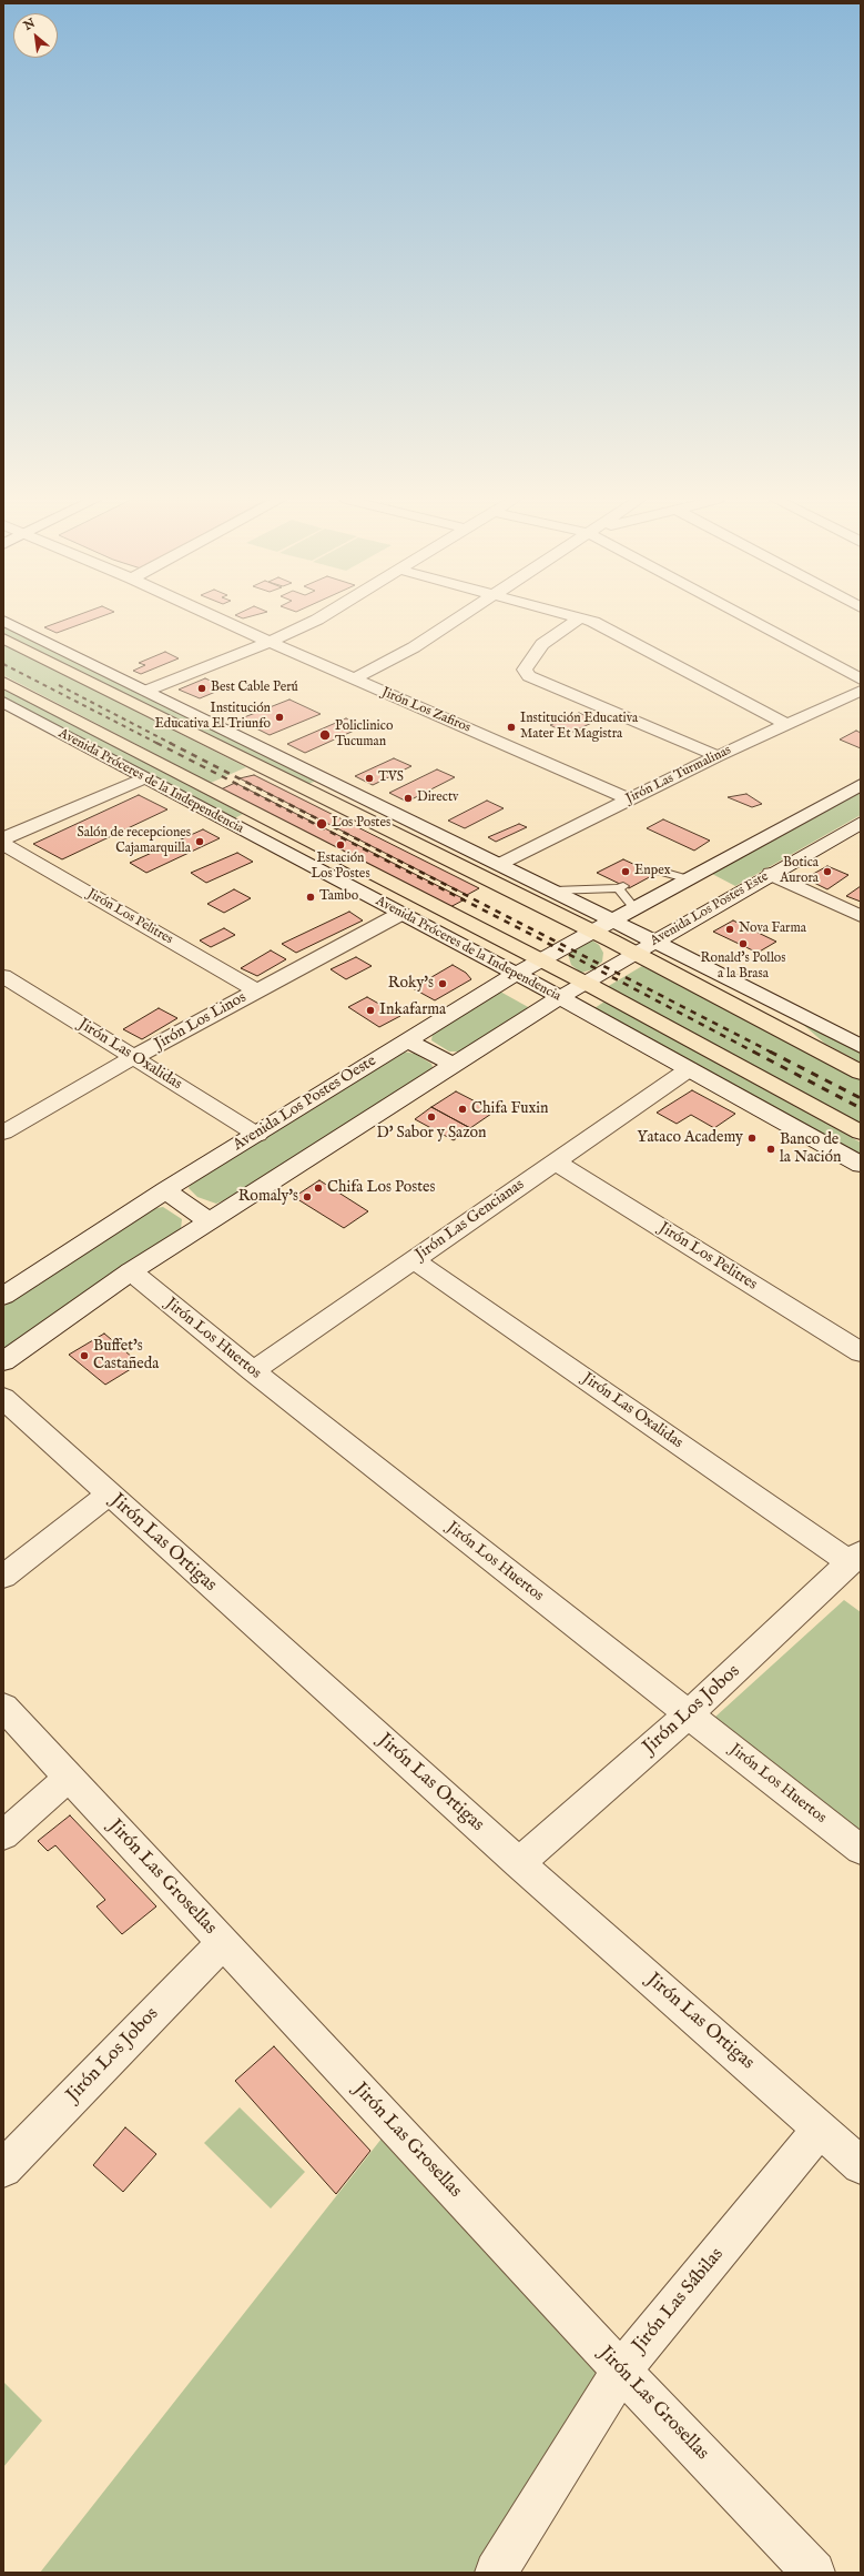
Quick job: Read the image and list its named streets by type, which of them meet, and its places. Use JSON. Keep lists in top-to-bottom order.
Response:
{
  "streets": {
    "main road": ["Avenida Próceres de la Independencia"],
    "street": [
      "Jirón Los Zafiros",
      "Jirón Las Turmalinas",
      "Avenida Los Postes Este",
      "Jirón Los Pelitres",
      "Jirón Los Linos",
      "Jirón Las Oxalidas",
      "Avenida Los Postes Oeste",
      "Jirón Las Gencianas",
      "Jirón Los Huertos",
      "Jirón Las Ortigas",
      "Jirón Los Jobos",
      "Jirón Las Grosellas",
      "Jirón Las Sábilas"
    ]
  },
  "crossings": [
    ["Jirón Los Zafiros", "Jirón Las Turmalinas"],
    ["Avenida Próceres de la Independencia", "Avenida Los Postes Este"],
    ["Avenida Próceres de la Independencia", "Jirón Los Linos"],
    ["Avenida Próceres de la Independencia", "Avenida Los Postes Oeste"],
    ["Avenida Próceres de la Independencia", "Jirón Las Gencianas"],
    ["Jirón Los Pelitres", "Jirón Los Linos"],
    ["Jirón Los Pelitres", "Jirón Las Gencianas"],
    ["Jirón Los Linos", "Jirón Las Oxalidas"],
    ["Jirón Las Oxalidas", "Avenida Los Postes Oeste"],
    ["Jirón Las Oxalidas", "Jirón Las Gencianas"],
    ["Jirón Las Oxalidas", "Jirón Los Jobos"],
    ["Jirón Las Gencianas", "Jirón Los Huertos"],
    ["Jirón Los Huertos", "Jirón Los Jobos"],
    ["Jirón Las Ortigas", "Jirón Los Jobos"],
    ["Jirón Las Ortigas", "Jirón Las Sábilas"],
    ["Jirón Los Jobos", "Jirón Las Grosellas"],
    ["Jirón Las Grosellas", "Jirón Las Sábilas"]
  ],
  "places": [
    "Best Cable Perú",
    "Institución Educativa El Triunfo",
    "Institución Educativa Mater Et Magistra",
    "Policlinico Tucuman",
    "TVS",
    "Directv",
    "Los Postes",
    "Salón de recepciones Cajamarquilla",
    "Estación Los Postes",
    "Enpex",
    "Botica Aurora",
    "Tambo",
    "Nova Farma",
    "Ronald's Pollos a la Brasa",
    "Roky's",
    "Inkafarma",
    "Chifa Fuxin",
    "D' Sabor y Sazon",
    "Yataco Academy",
    "Banco de la Nación",
    "Chifa Los Postes",
    "Romaly's",
    "Buffet's Castañeda"
  ],
  "north": "top left"
}
